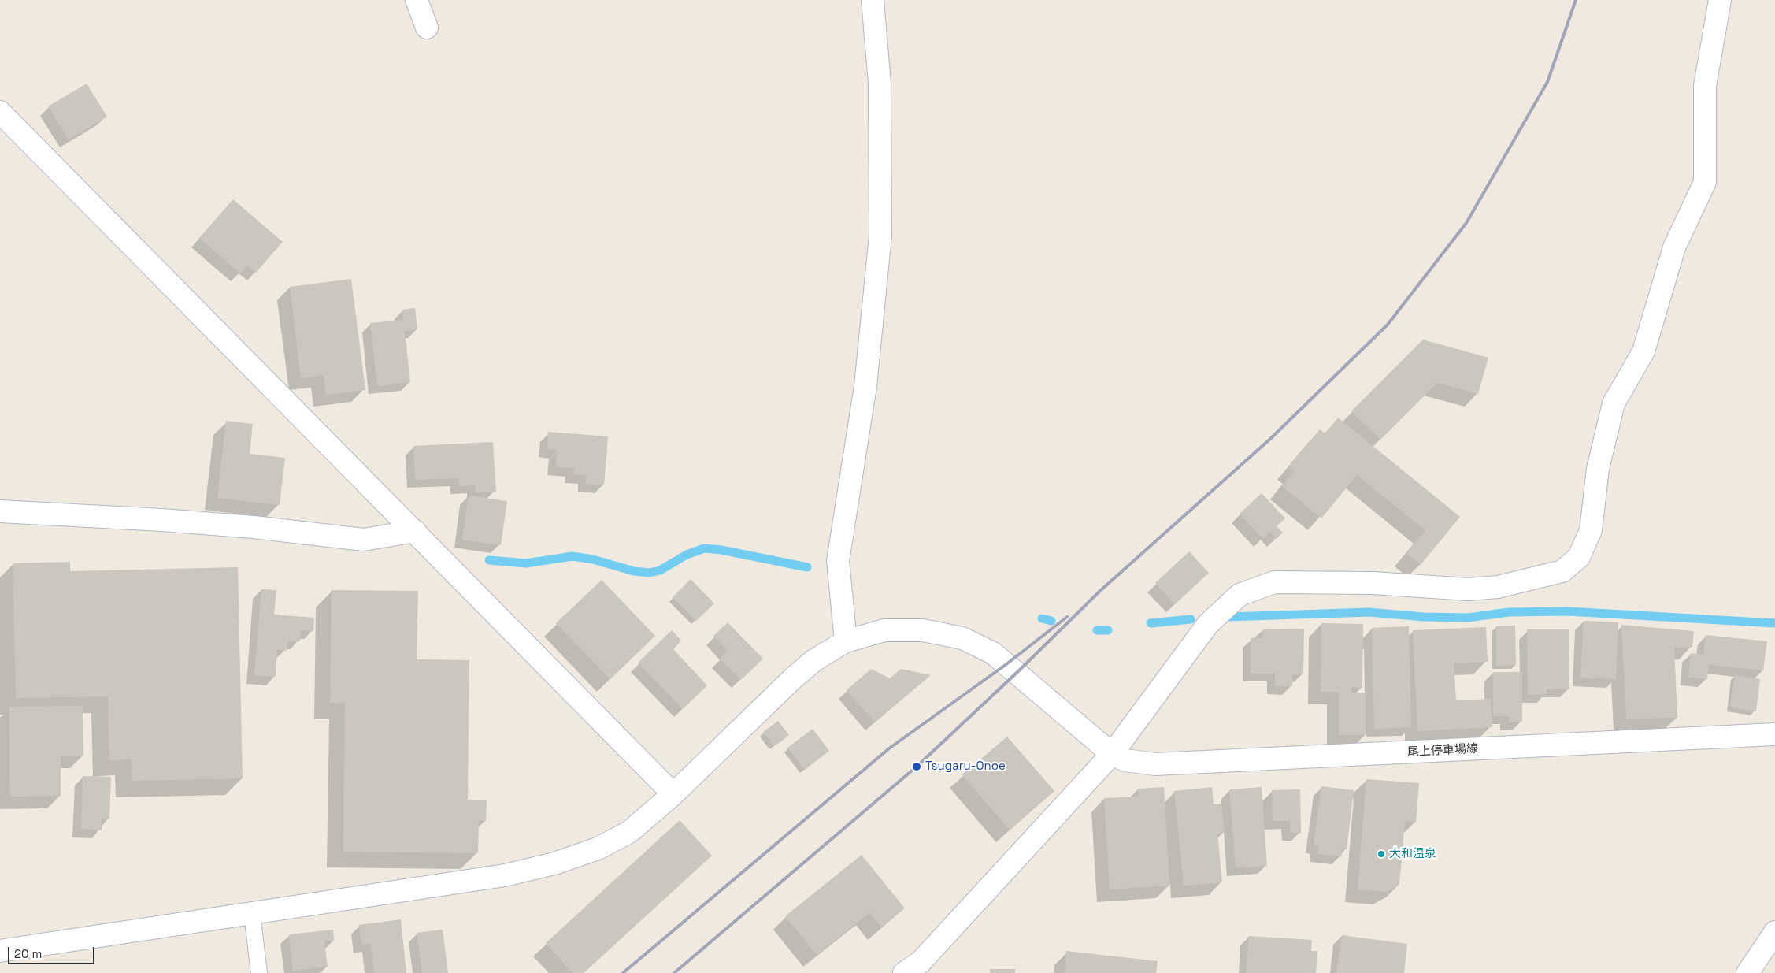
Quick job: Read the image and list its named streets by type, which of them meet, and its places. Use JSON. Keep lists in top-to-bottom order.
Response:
{
  "streets": {
    "street": ["尾上停車場線"]
  },
  "places": ["Tsugaru-Onoe", "大和温泉"],
  "scale_bar": "20 m"
}
